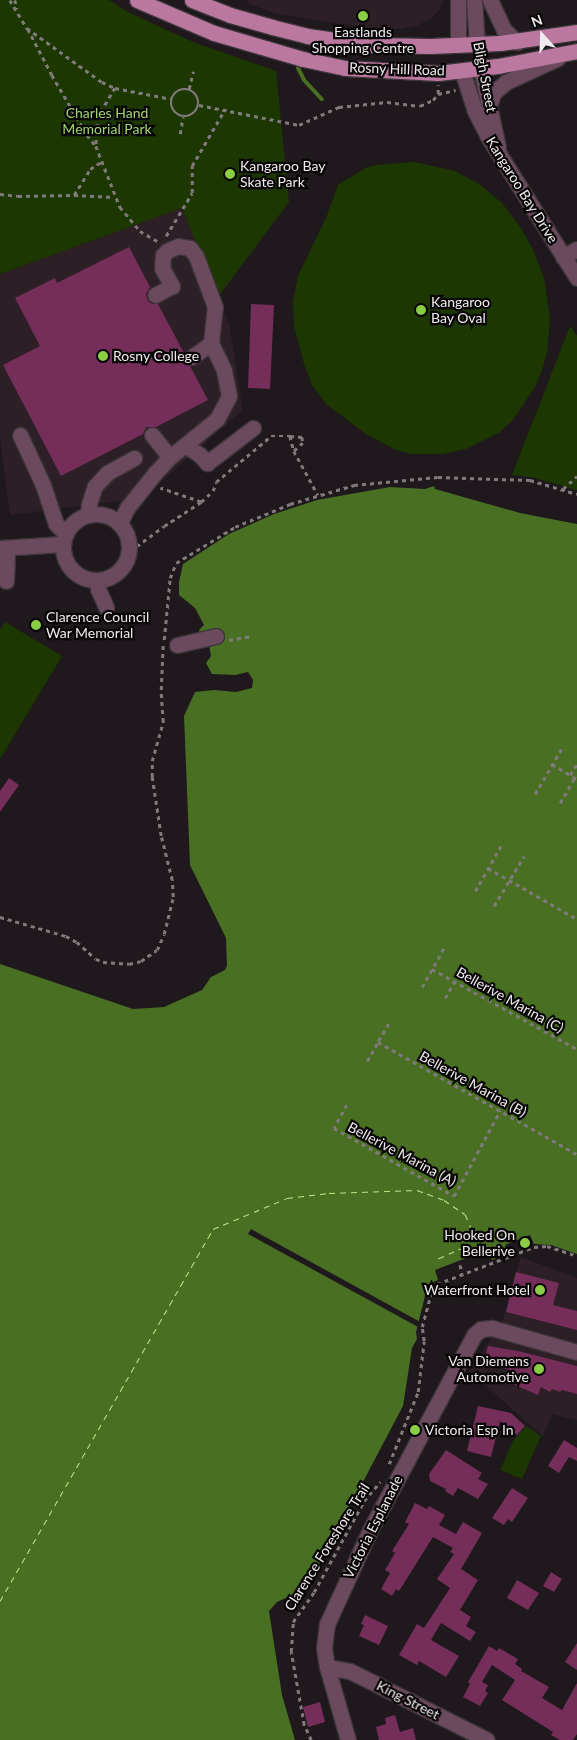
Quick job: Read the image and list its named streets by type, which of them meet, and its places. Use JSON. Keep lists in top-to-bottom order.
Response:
{
  "streets": {
    "main road": ["Rosny Hill Road", "Bligh Street"],
    "street": ["Kangaroo Bay Drive", "Victoria Esplanade", "King Street"],
    "path": [
      "Bellerive Marina (C)",
      "Bellerive Marina (B)",
      "Bellerive Marina (A)",
      "Clarence Foreshore Trail"
    ]
  },
  "crossings": [
    ["Rosny Hill Road", "Bligh Street"],
    ["Rosny Hill Road", "Kangaroo Bay Drive"],
    ["Bligh Street", "Kangaroo Bay Drive"],
    ["Bellerive Marina (B)", "Bellerive Marina (A)"],
    ["Victoria Esplanade", "King Street"]
  ],
  "parks": ["Charles Hand Memorial Park"],
  "places": [
    "Eastlands Shopping Centre",
    "Kangaroo Bay Skate Park",
    "Kangaroo Bay Oval",
    "Rosny College",
    "Clarence Council War Memorial",
    "Hooked On Bellerive",
    "Waterfront Hotel",
    "Van Diemens Automotive",
    "Victoria Esp In"
  ],
  "north": "top"
}
